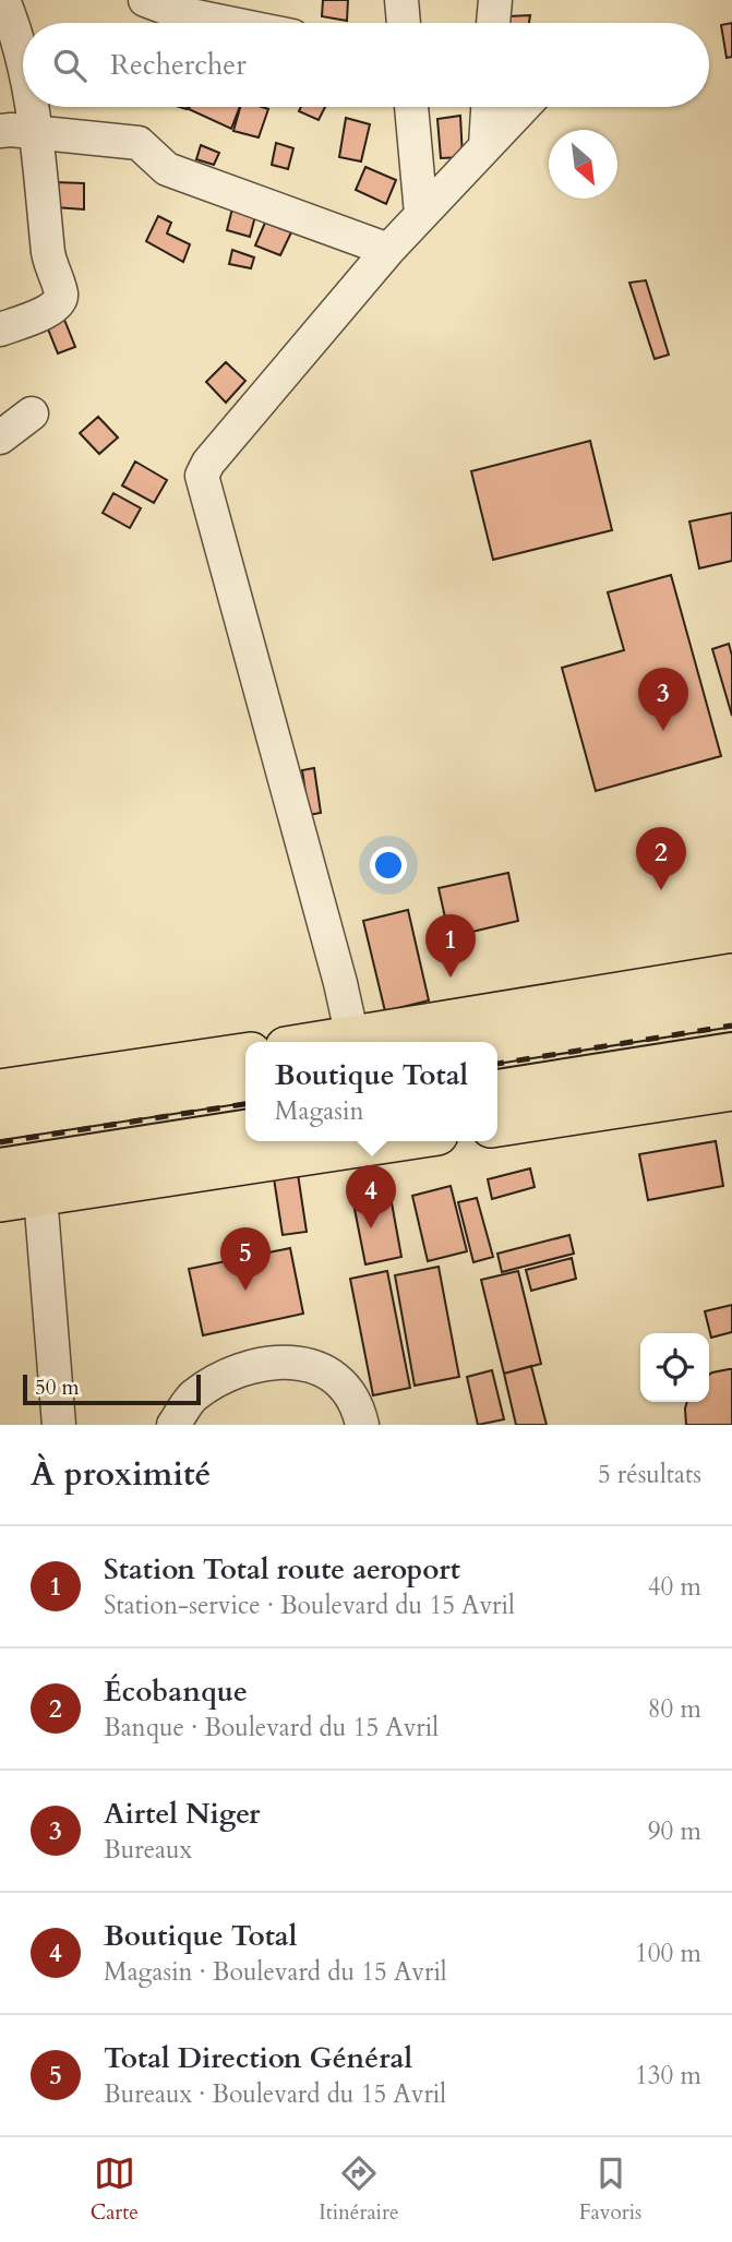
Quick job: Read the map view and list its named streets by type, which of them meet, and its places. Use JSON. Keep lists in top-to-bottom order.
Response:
{
  "scale_bar": "50 m",
  "north": "bottom right",
  "page": {
    "search": "Rechercher",
    "pins": [
      "3",
      "2",
      "1",
      "4",
      "5"
    ],
    "popup": ["Boutique Total", "Magasin"],
    "scale": "50 m",
    "heading": ["À proximité", "5 résultats"],
    "list": [
      {
        "mark": "1",
        "name": "Station Total route aeroport",
        "note": "Station-service · Boulevard du 15 Avril",
        "value": "40 m"
      },
      {
        "mark": "2",
        "name": "Écobanque",
        "note": "Banque · Boulevard du 15 Avril",
        "value": "80 m"
      },
      {
        "mark": "3",
        "name": "Airtel Niger",
        "note": "Bureaux",
        "value": "90 m"
      },
      {
        "mark": "4",
        "name": "Boutique Total",
        "note": "Magasin · Boulevard du 15 Avril",
        "value": "100 m"
      },
      {
        "mark": "5",
        "name": "Total Direction Général",
        "note": "Bureaux · Boulevard du 15 Avril",
        "value": "130 m"
      }
    ],
    "nav": ["Carte", "Itinéraire", "Favoris"]
  }
}
